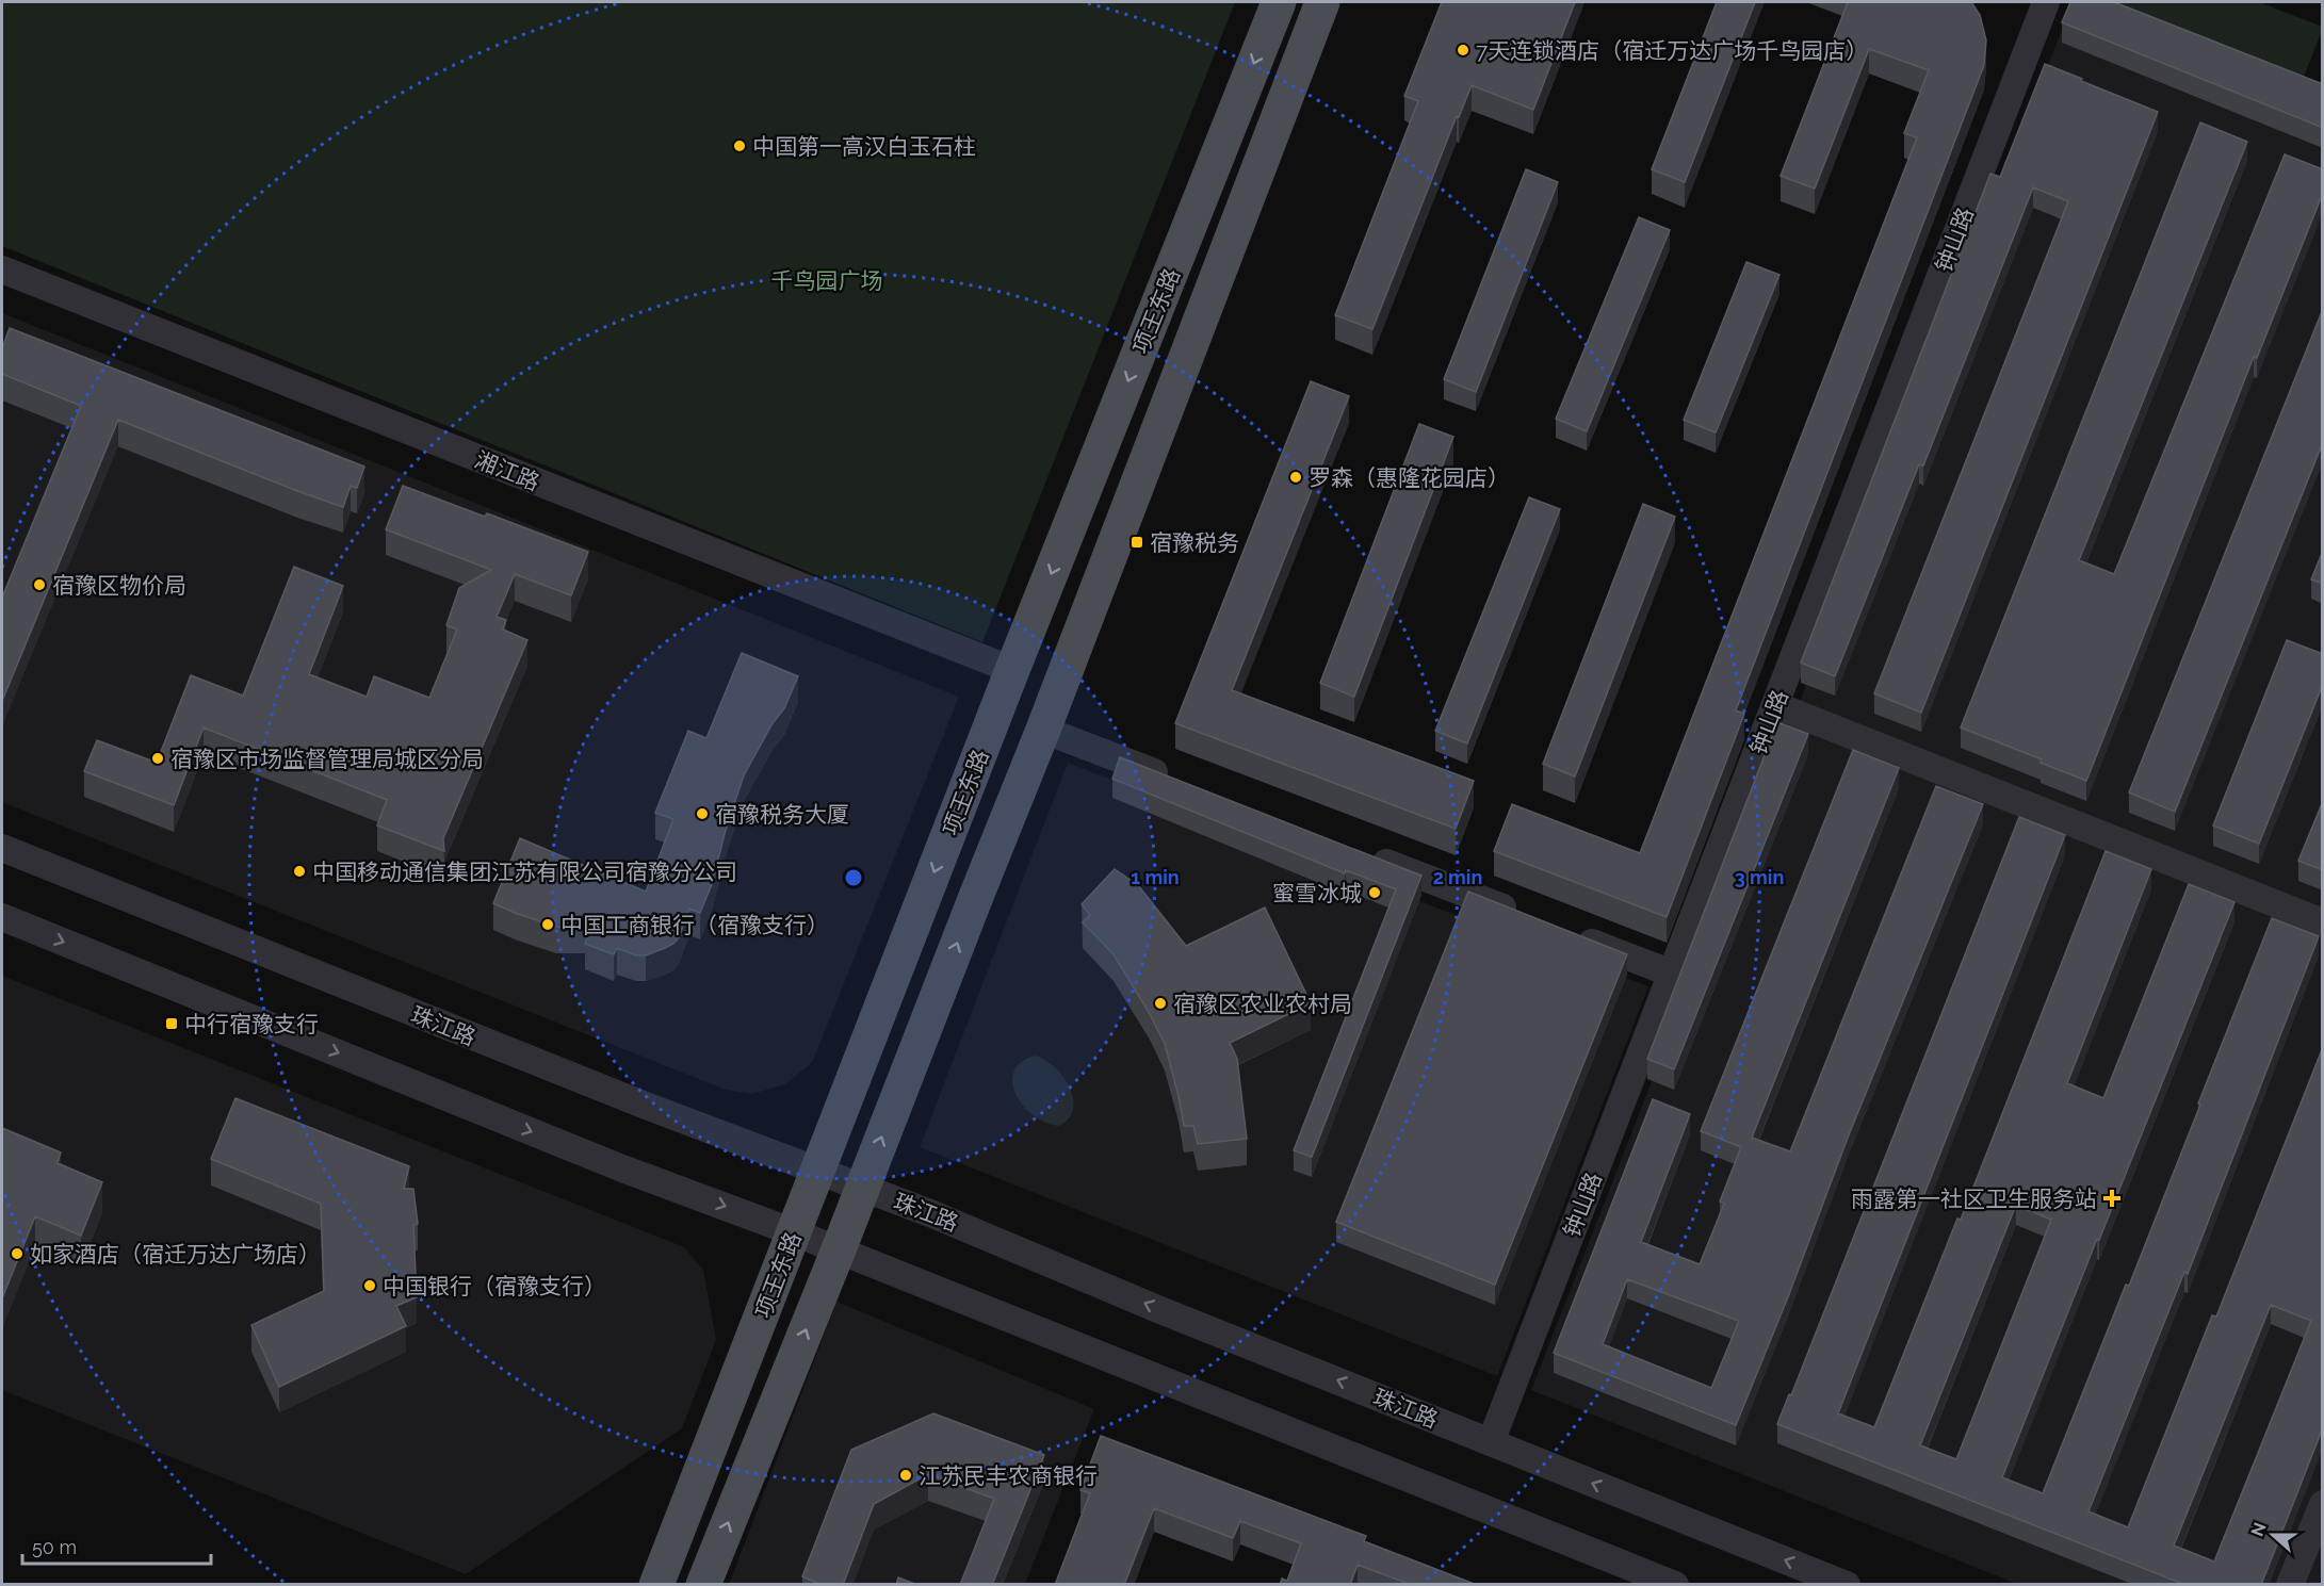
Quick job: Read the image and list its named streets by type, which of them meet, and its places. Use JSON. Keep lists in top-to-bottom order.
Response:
{
  "streets": {
    "main road": ["项王东路"],
    "street": ["钟山路", "湘江路", "珠江路"]
  },
  "crossings": [
    ["钟山路", "珠江路"],
    ["项王东路", "湘江路"],
    ["项王东路", "珠江路"]
  ],
  "parks": ["千鸟园广场"],
  "places": {
    "other": [
      "7天连锁酒店（宿迁万达广场千鸟园店）",
      "中国第一高汉白玉石柱",
      "罗森（惠隆花园店）",
      "宿豫区物价局",
      "宿豫区市场监督管理局城区分局",
      "宿豫税务大厦",
      "中国移动通信集团江苏有限公司宿豫分公司",
      "蜜雪冰城",
      "中国工商银行（宿豫支行）",
      "宿豫区农业农村局",
      "如家酒店（宿迁万达广场店）",
      "中国银行（宿豫支行）",
      "江苏民丰农商银行"
    ],
    "transit": ["宿豫税务", "中行宿豫支行"],
    "health": ["雨露第一社区卫生服务站"]
  },
  "scale_bar": "50 m",
  "north": "left",
  "rings": ["1 min", "2 min", "3 min"]
}
